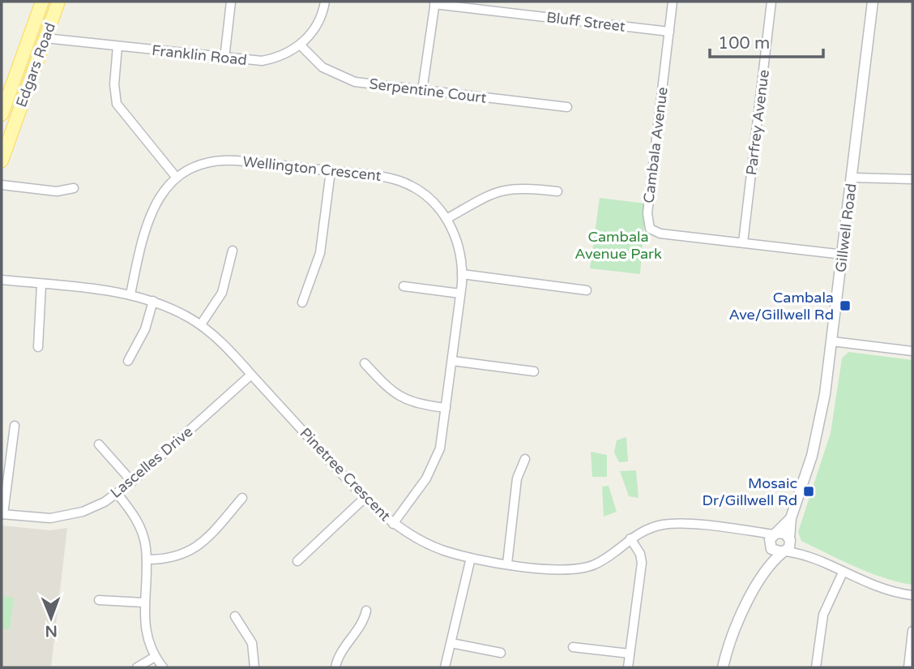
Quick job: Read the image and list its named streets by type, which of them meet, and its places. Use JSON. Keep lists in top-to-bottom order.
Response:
{
  "streets": {
    "main road": ["Edgars Road"],
    "street": [
      "Bluff Street",
      "Franklin Road",
      "Serpentine Court",
      "Parfrey Avenue",
      "Cambala Avenue",
      "Wellington Crescent",
      "Gillwell Road",
      "Lascelles Drive",
      "Pinetree Crescent"
    ]
  },
  "crossings": [
    ["Bluff Street", "Cambala Avenue"],
    ["Franklin Road", "Edgars Road"],
    ["Franklin Road", "Serpentine Court"],
    ["Parfrey Avenue", "Cambala Avenue"],
    ["Cambala Avenue", "Gillwell Road"],
    ["Wellington Crescent", "Pinetree Crescent"],
    ["Gillwell Road", "Pinetree Crescent"],
    ["Lascelles Drive", "Pinetree Crescent"]
  ],
  "parks": ["Cambala Avenue Park"],
  "places": {
    "transit": ["Cambala Ave/Gillwell Rd", "Mosaic Dr/Gillwell Rd"]
  },
  "scale_bar": "100 m",
  "north": "bottom"
}
